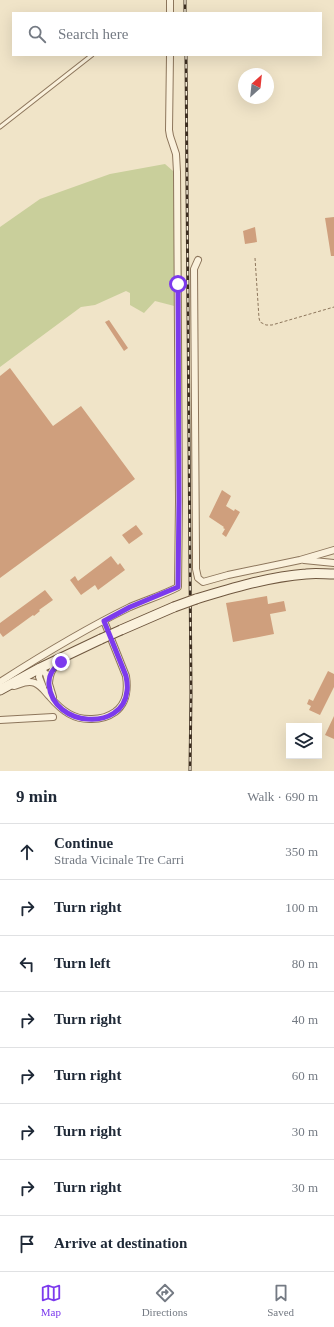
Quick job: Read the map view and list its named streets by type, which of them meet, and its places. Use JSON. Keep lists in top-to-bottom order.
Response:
{
  "north": "top right",
  "page": {
    "search": "Search here",
    "heading": ["9 min", "Walk · 690 m"],
    "list": [
      ["Continue", "Strada Vicinale Tre Carri", "350 m"],
      ["Turn right", "100 m"],
      ["Turn left", "80 m"],
      ["Turn right", "40 m"],
      ["Turn right", "60 m"],
      ["Turn right", "30 m"],
      ["Turn right", "30 m"],
      "Arrive at destination"
    ],
    "nav": ["Map", "Directions", "Saved"]
  }
}
